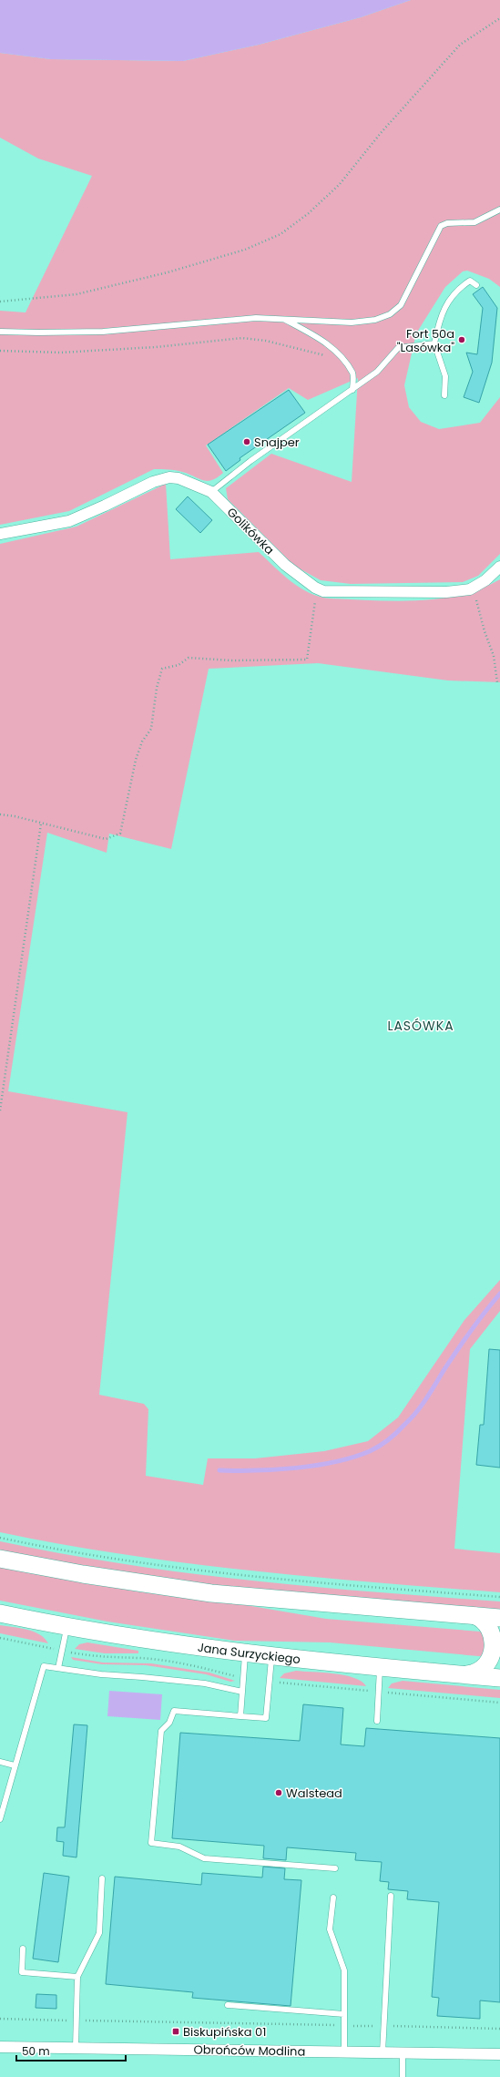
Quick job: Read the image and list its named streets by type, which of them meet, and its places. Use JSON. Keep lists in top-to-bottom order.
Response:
{
  "streets": {
    "main road": ["Jana Surzyckiego"],
    "street": ["Golikówka", "Obrońców Modlina"]
  },
  "districts": ["LASÓWKA"],
  "places": {
    "other": ["Fort 50a \"Lasówka\"", "Snajper", "Walstead"],
    "transit": ["Biskupińska 01"]
  },
  "scale_bar": "50 m"
}
